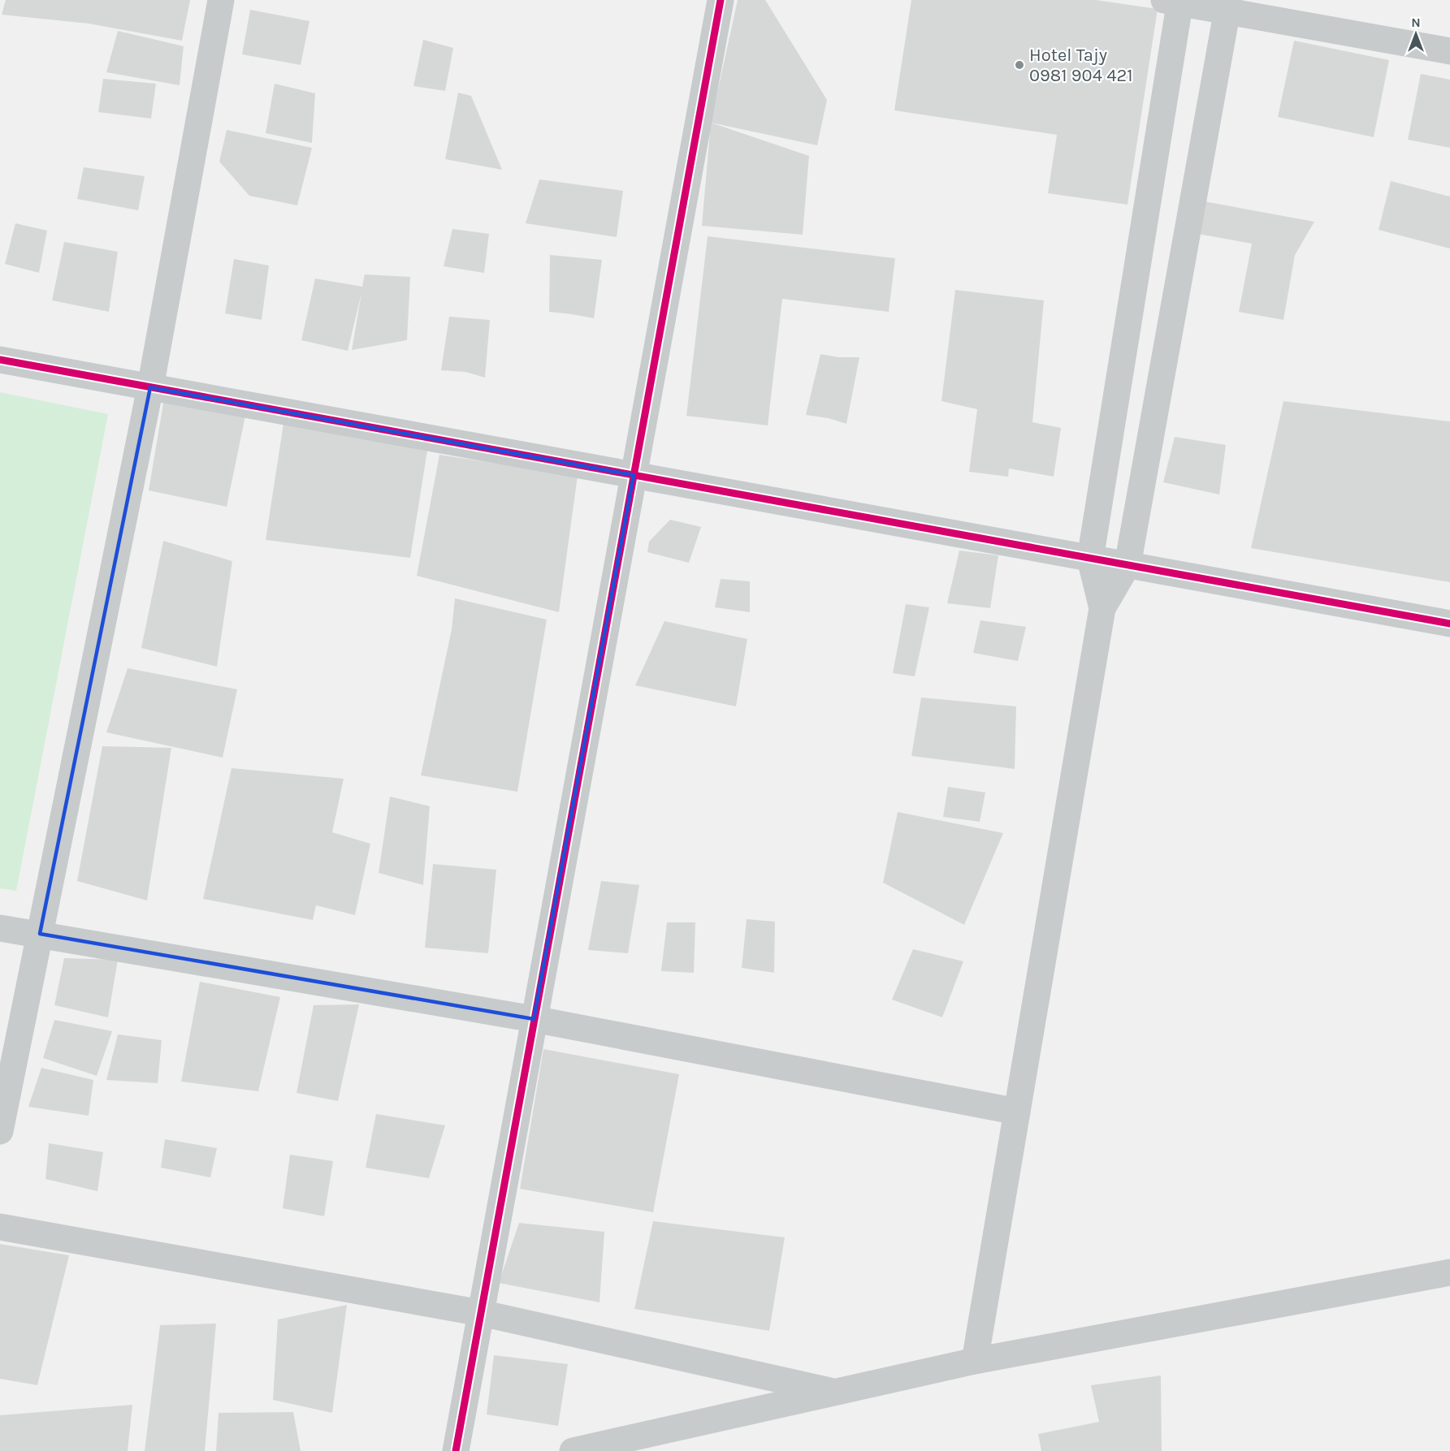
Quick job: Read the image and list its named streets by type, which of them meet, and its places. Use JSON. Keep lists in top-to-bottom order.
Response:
{
  "places": ["Hotel Tajy 0981 904 421"],
  "north": "top"
}
